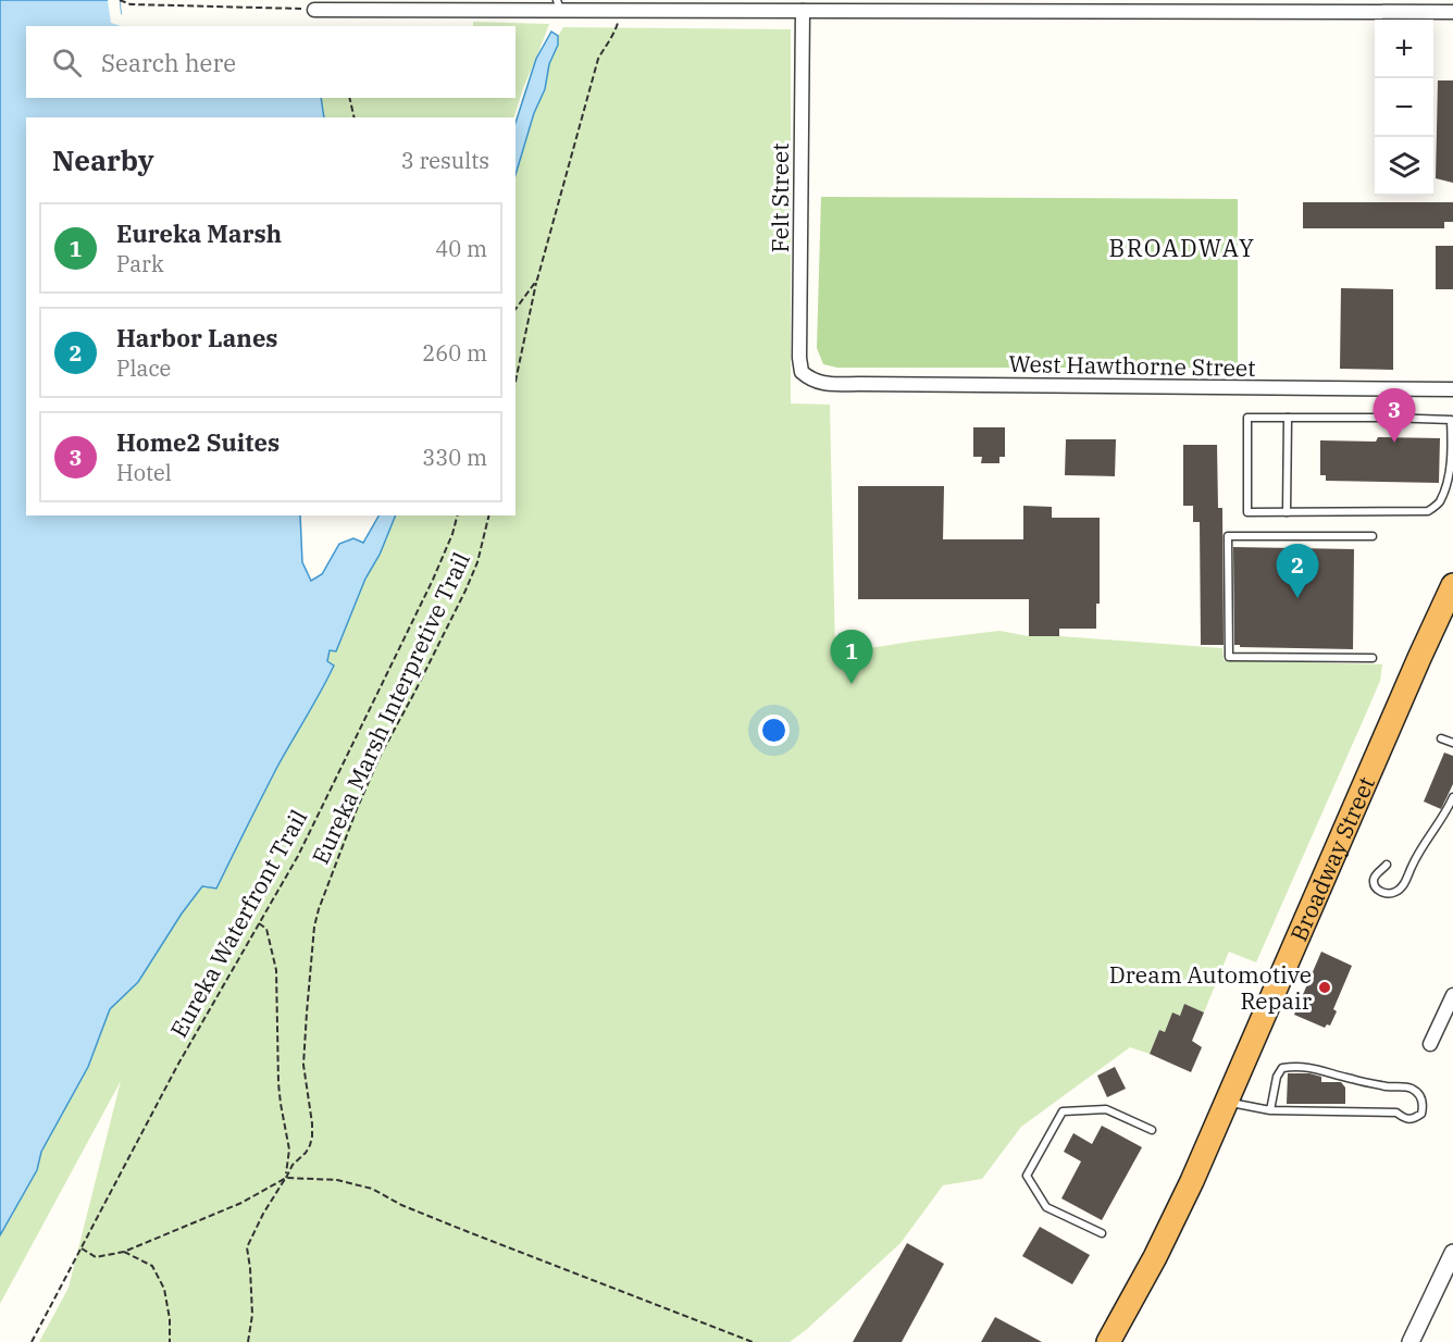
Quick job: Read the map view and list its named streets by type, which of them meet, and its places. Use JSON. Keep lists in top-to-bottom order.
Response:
{
  "streets": {
    "highway": ["Broadway Street"],
    "street": ["Felt Street", "West Hawthorne Street"],
    "path": ["Eureka Marsh Interpretive Trail", "Eureka Waterfront Trail"]
  },
  "crossings": [
    ["Felt Street", "West Hawthorne Street"]
  ],
  "districts": ["BROADWAY"],
  "places": ["Dream Automotive Repair"],
  "page": {
    "map_buttons": ["+", "−"],
    "search": "Search here",
    "heading": ["Nearby", "3 results"],
    "list": [
      {
        "mark": "1",
        "name": "Eureka Marsh",
        "note": "Park",
        "value": "40 m"
      },
      {
        "mark": "2",
        "name": "Harbor Lanes",
        "note": "Place",
        "value": "260 m"
      },
      {
        "mark": "3",
        "name": "Home2 Suites",
        "note": "Hotel",
        "value": "330 m"
      }
    ],
    "pins": ["3", "2", "1"]
  }
}
